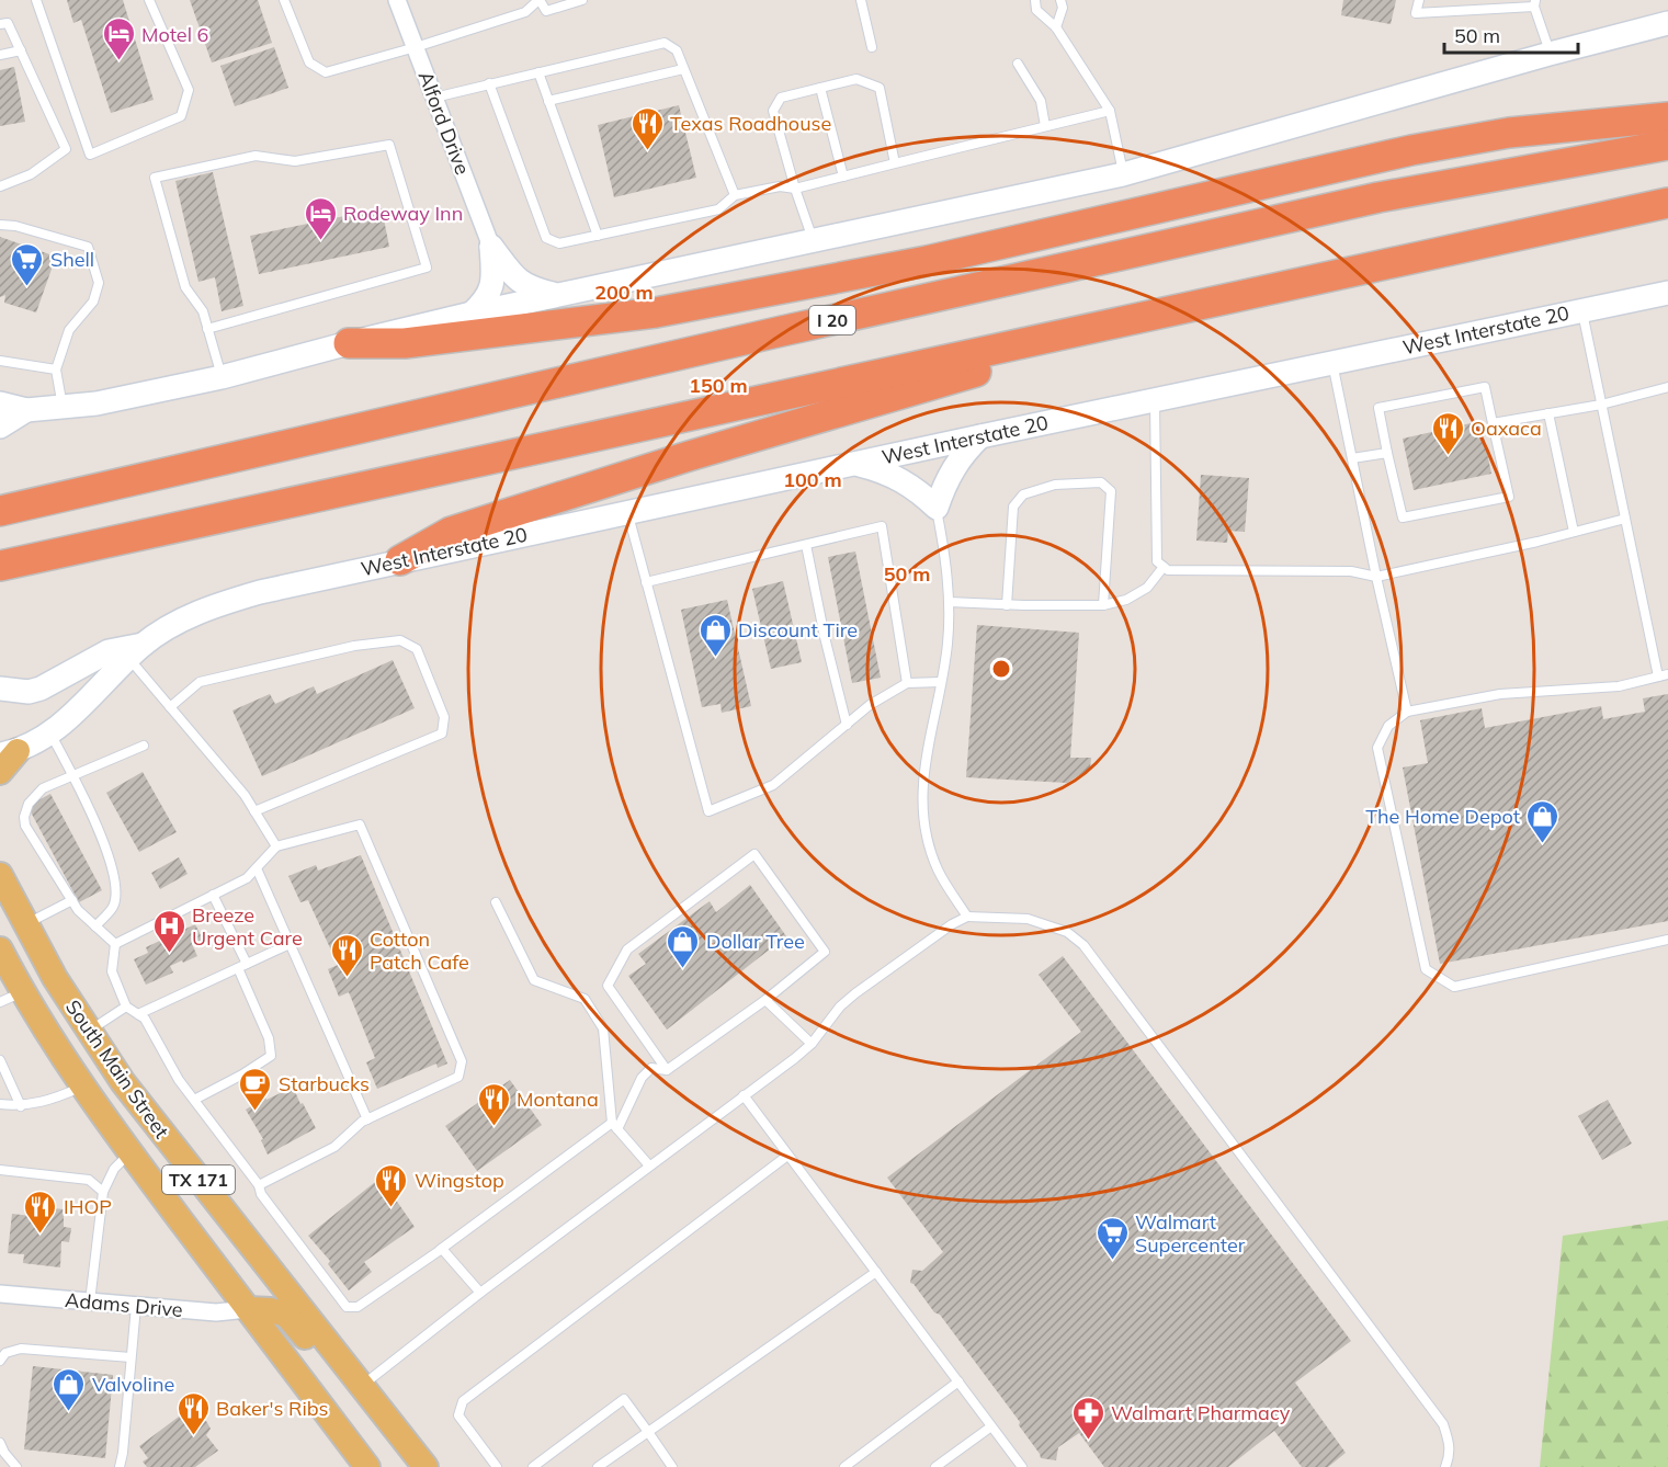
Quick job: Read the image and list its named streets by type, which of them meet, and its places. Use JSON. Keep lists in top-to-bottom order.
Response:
{
  "streets": {
    "highway": ["I 20"],
    "main road": ["West Interstate 20", "South Main Street", "TX 171"],
    "street": ["Alford Drive", "Adams Drive"]
  },
  "crossings": [
    ["South Main Street", "Adams Drive"]
  ],
  "places": {
    "hotel": ["Motel 6", "Rodeway Inn"],
    "restaurant": [
      "Texas Roadhouse",
      "Oaxaca",
      "Cotton Patch Cafe",
      "Montana",
      "Wingstop",
      "IHOP",
      "Baker's Ribs"
    ],
    "supermarket": ["Shell", "Walmart Supercenter"],
    "shop": [
      "Discount Tire",
      "The Home Depot",
      "Dollar Tree",
      "Valvoline"
    ],
    "hospital": ["Breeze Urgent Care"],
    "cafe": ["Starbucks"],
    "pharmacy": ["Walmart Pharmacy"]
  },
  "scale_bar": "50 m",
  "rings": [
    "200 m",
    "150 m",
    "100 m",
    "50 m"
  ]
}
